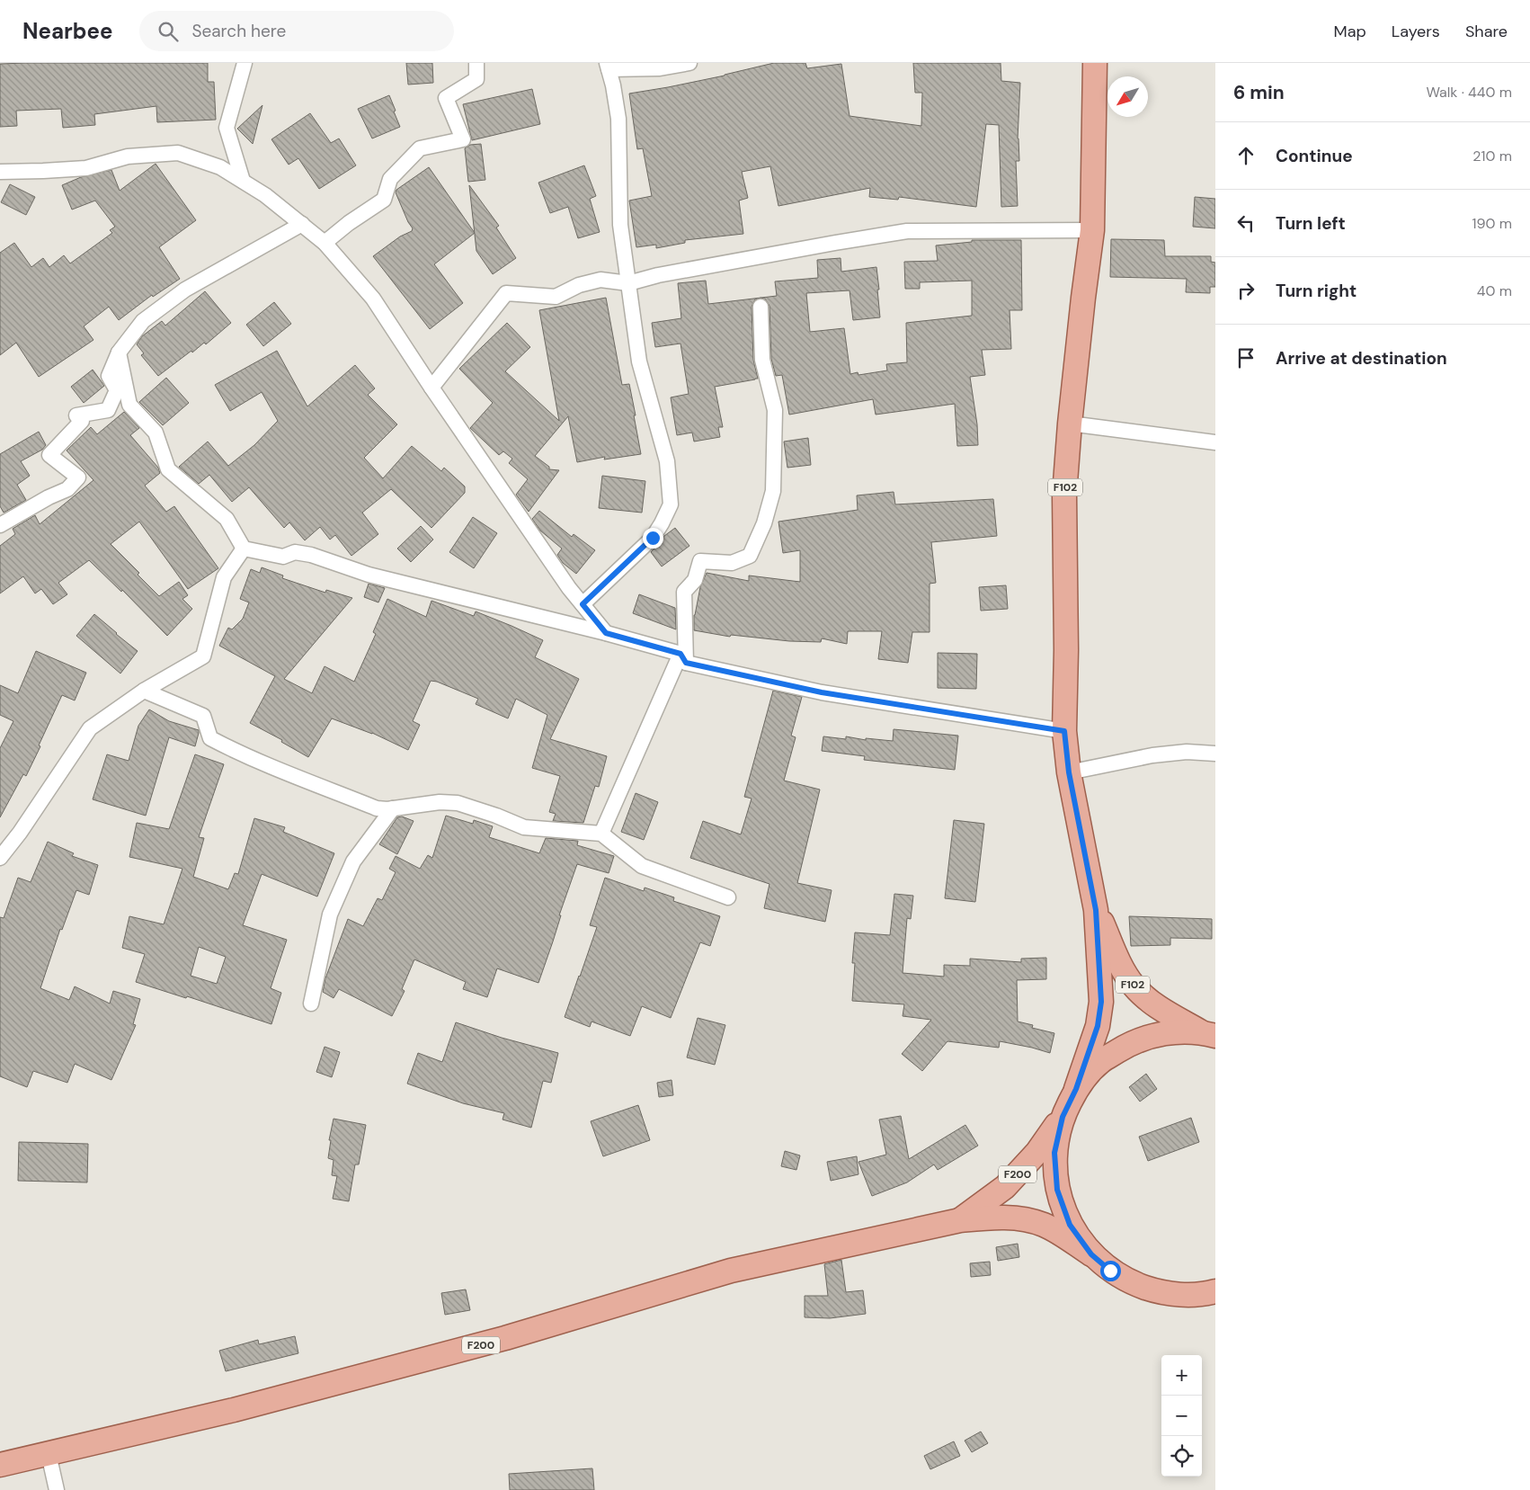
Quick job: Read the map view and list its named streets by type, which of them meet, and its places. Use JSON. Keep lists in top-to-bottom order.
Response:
{
  "streets": {
    "main road": ["F102", "F200"]
  },
  "north": "bottom left",
  "page": {
    "header": "Nearbee",
    "search": "Search here",
    "nav": ["Map", "Layers", "Share"],
    "heading": ["6 min", "Walk · 440 m"],
    "list": [
      ["Continue", "210 m"],
      ["Turn left", "190 m"],
      ["Turn right", "40 m"],
      "Arrive at destination"
    ],
    "map_buttons": ["+", "−"]
  }
}
